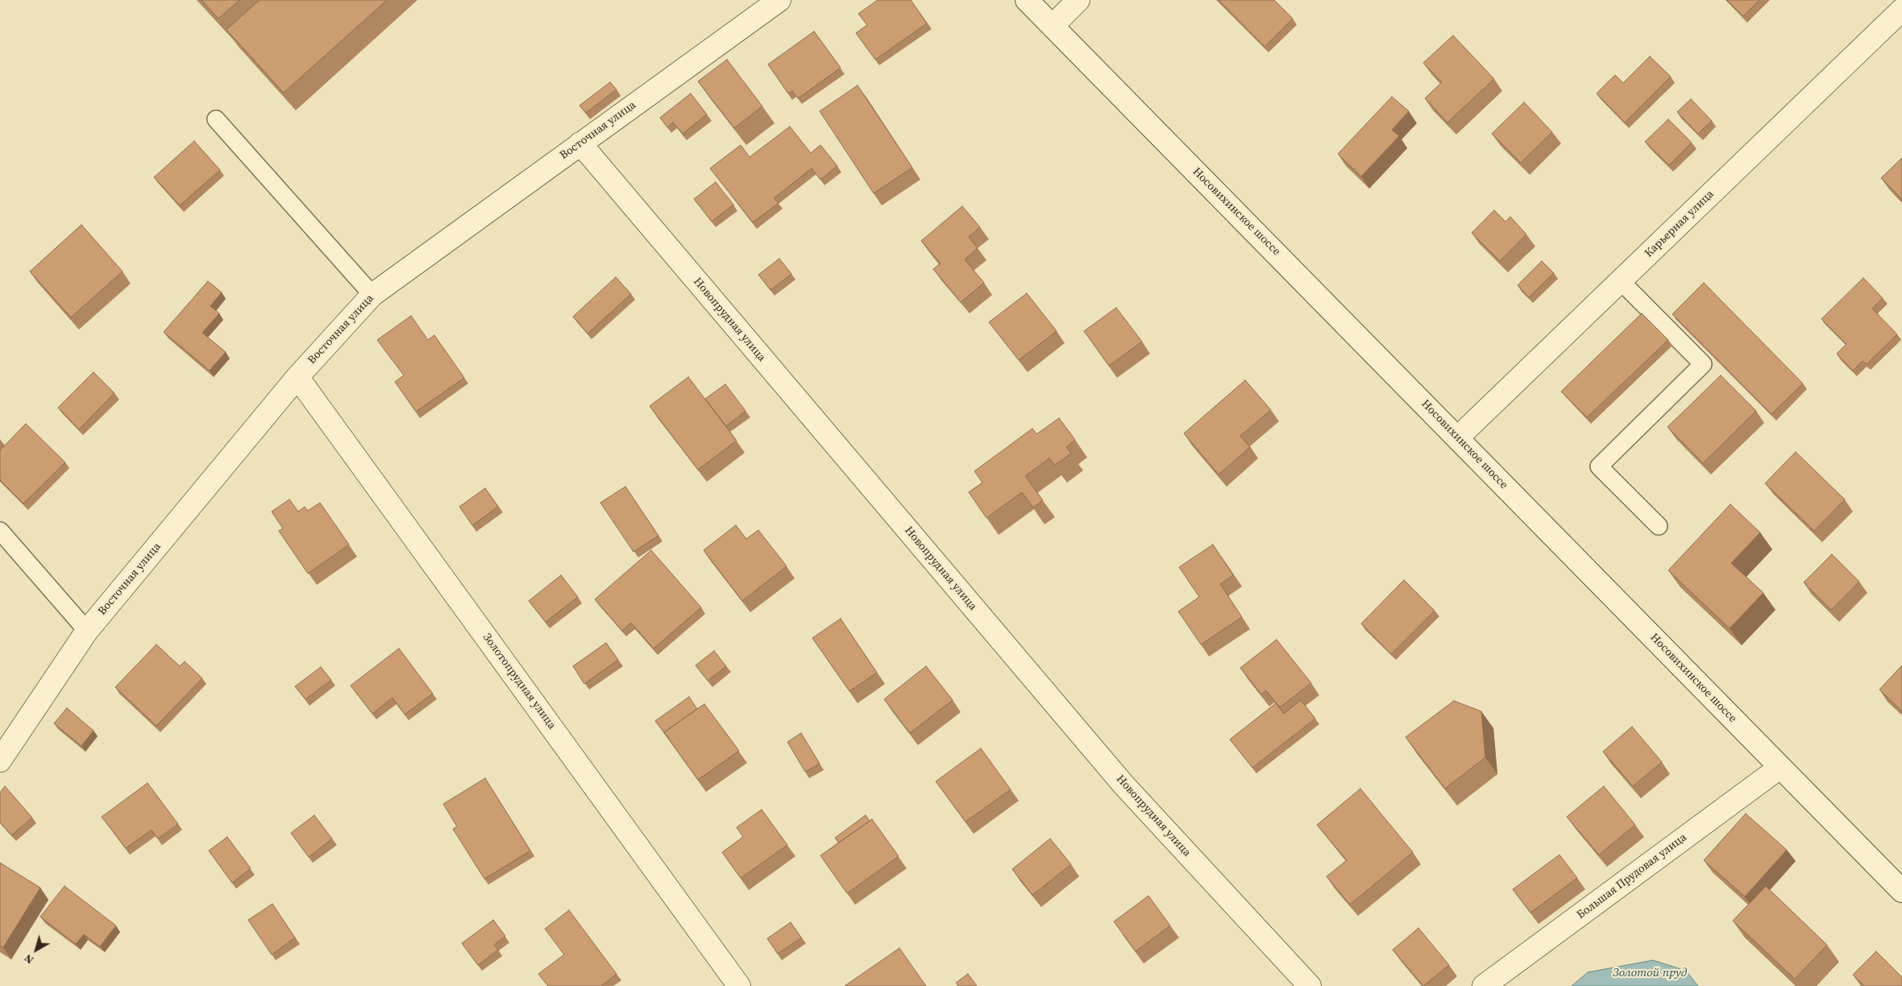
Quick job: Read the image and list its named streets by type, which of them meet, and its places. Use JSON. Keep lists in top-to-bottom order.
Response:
{
  "streets": {
    "street": [
      "Восточная улица",
      "Носовихинское шоссе",
      "Карьерная улица",
      "Новопрудная улица",
      "Золотопрудная улица",
      "Большая Прудовая улица"
    ]
  },
  "crossings": [
    ["Восточная улица", "Новопрудная улица"],
    ["Восточная улица", "Золотопрудная улица"],
    ["Носовихинское шоссе", "Карьерная улица"],
    ["Носовихинское шоссе", "Большая Прудовая улица"]
  ],
  "water": ["Золотой пруд"],
  "north": "bottom left"
}
